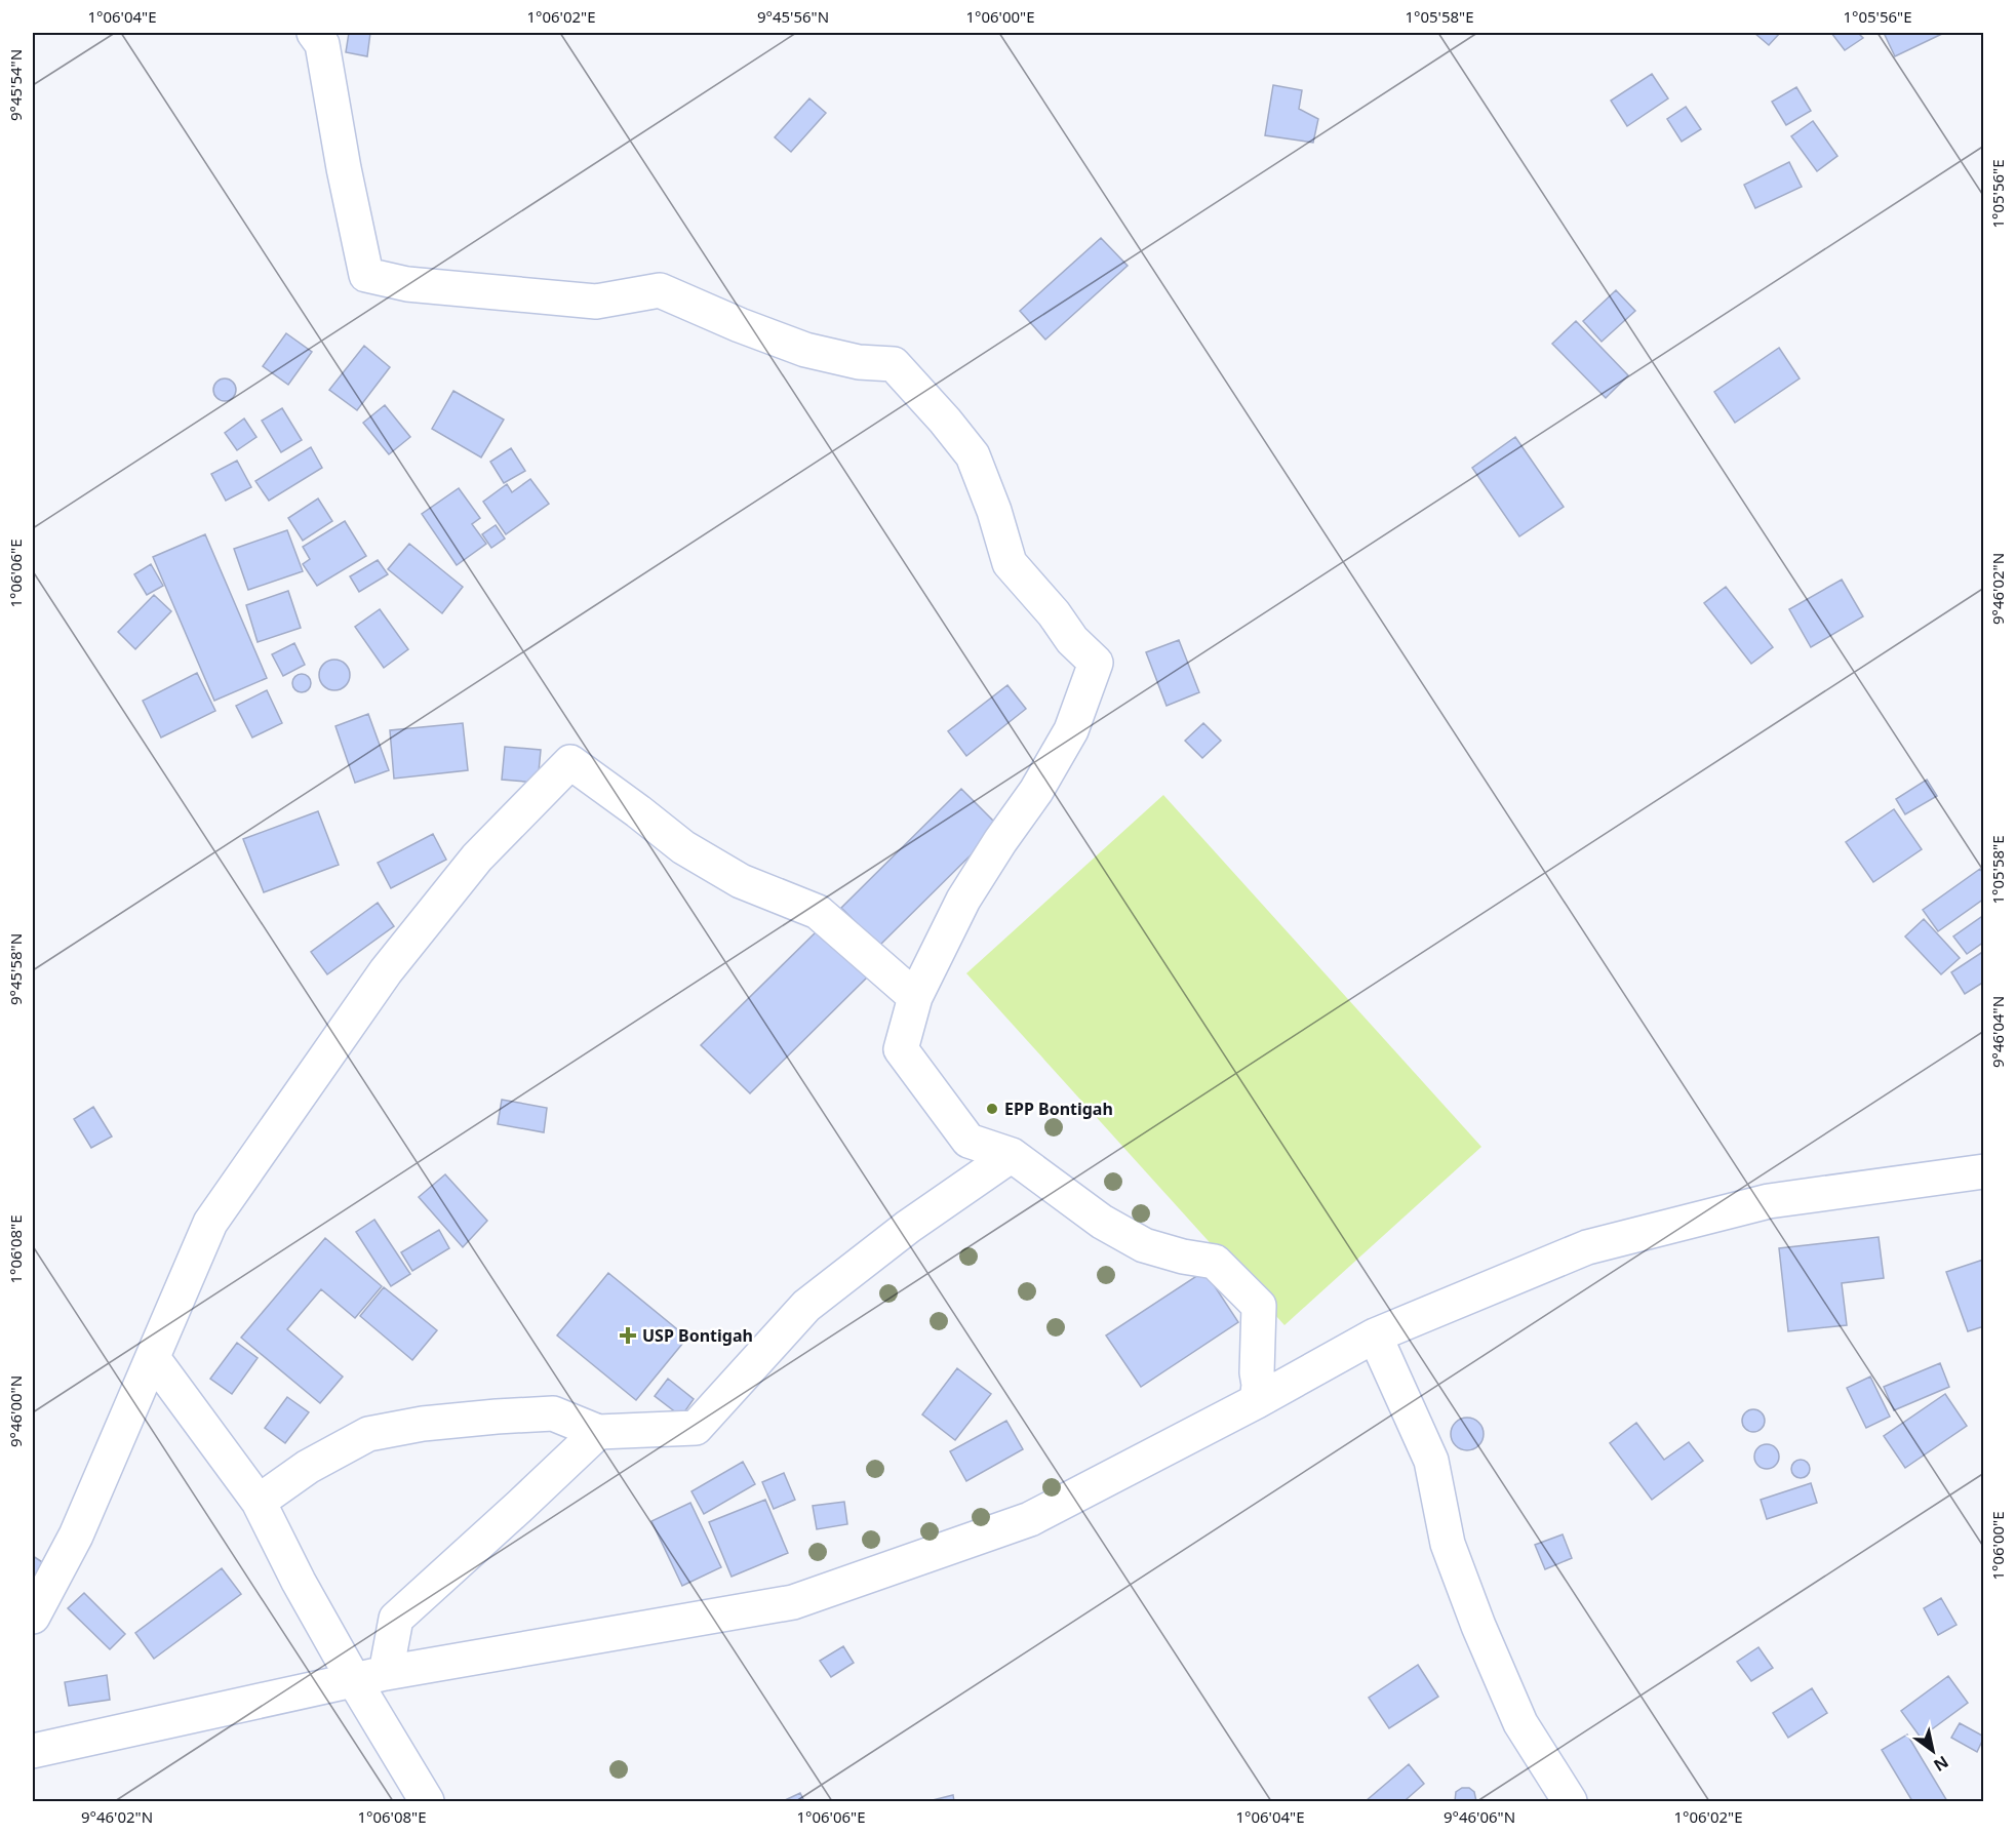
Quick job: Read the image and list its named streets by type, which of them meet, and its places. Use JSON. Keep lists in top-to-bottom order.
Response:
{
  "places": {
    "other": ["EPP Bontigah"],
    "health": ["USP Bontigah"]
  },
  "north": "bottom right",
  "coordinates": [
    "1°06'04\"E",
    "1°06'02\"E",
    "9°45'56\"N",
    "1°06'00\"E",
    "1°05'58\"E",
    "1°05'56\"E",
    "9°45'54\"N",
    "1°06'06\"E",
    "9°46'02\"N",
    "9°45'58\"N",
    "9°46'04\"N",
    "1°06'08\"E",
    "9°46'00\"N",
    "9°46'06\"N"
  ]
}
